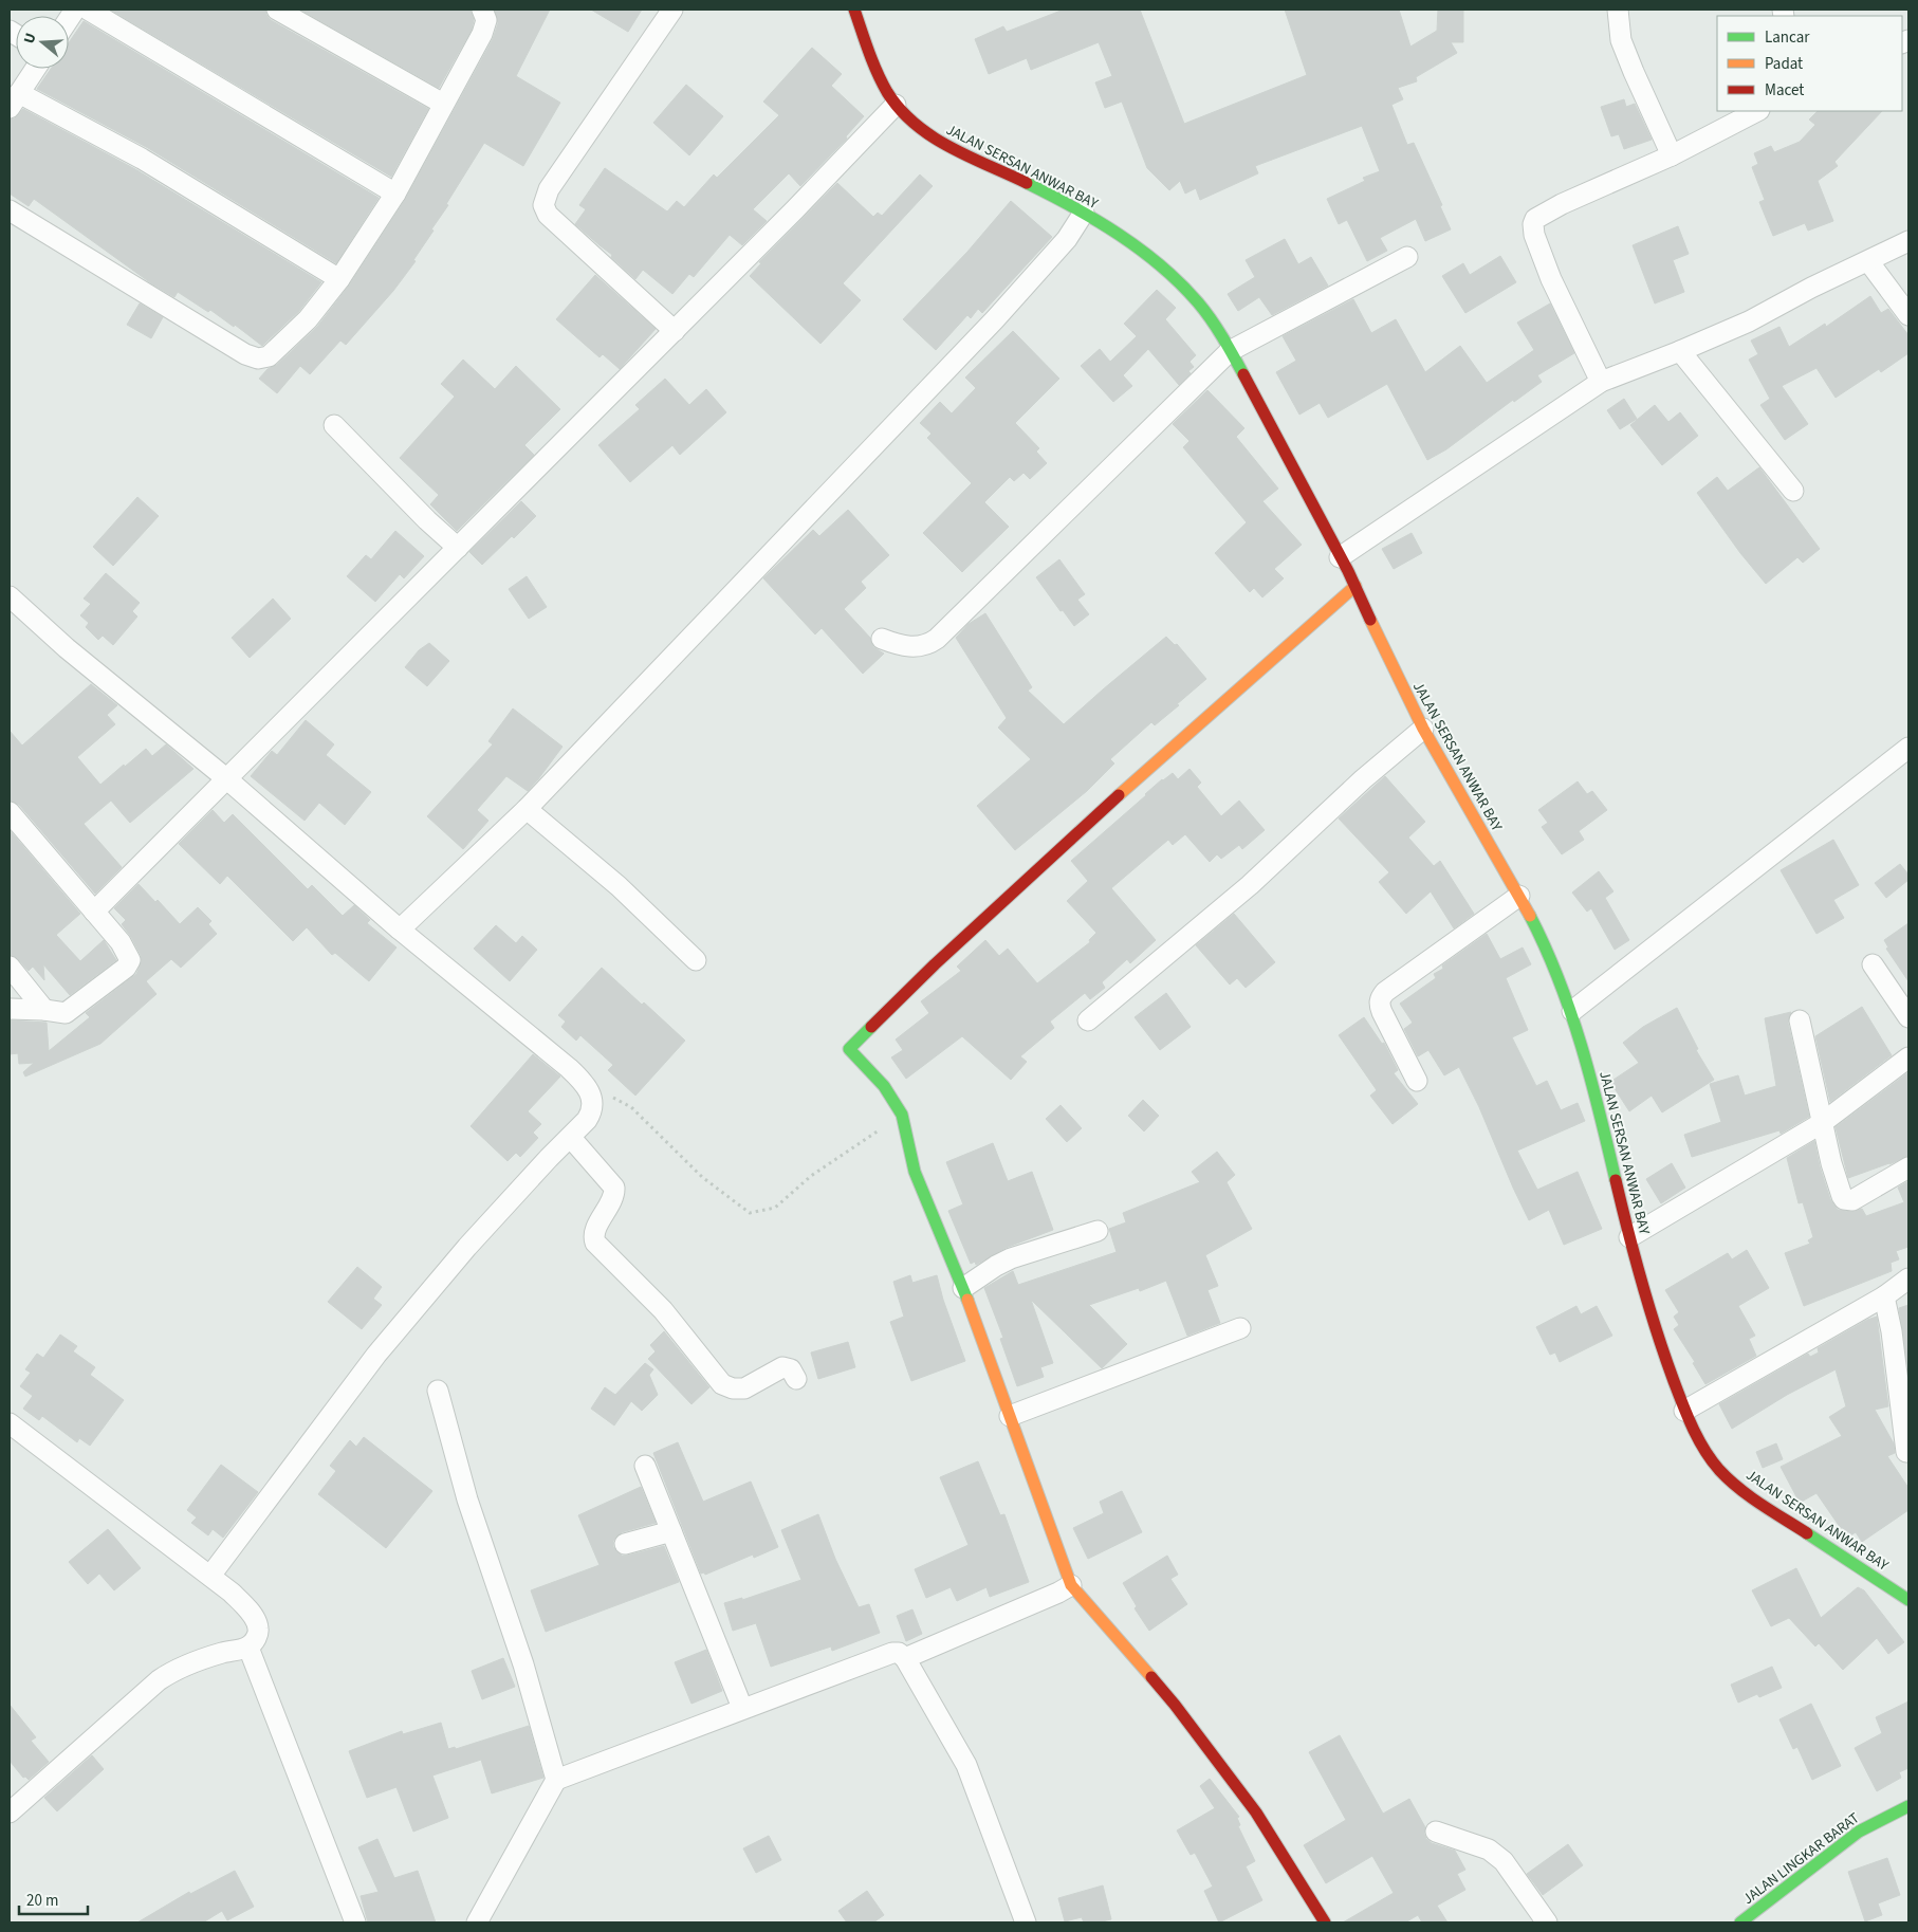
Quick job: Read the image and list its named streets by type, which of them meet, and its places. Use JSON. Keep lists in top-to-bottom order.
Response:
{
  "streets": {
    "main road": ["JALAN SERSAN ANWAR BAY", "JALAN LINGKAR BARAT"]
  },
  "legend": ["Lancar", "Padat", "Macet"],
  "scale_bar": "20 m",
  "north": "left"
}
